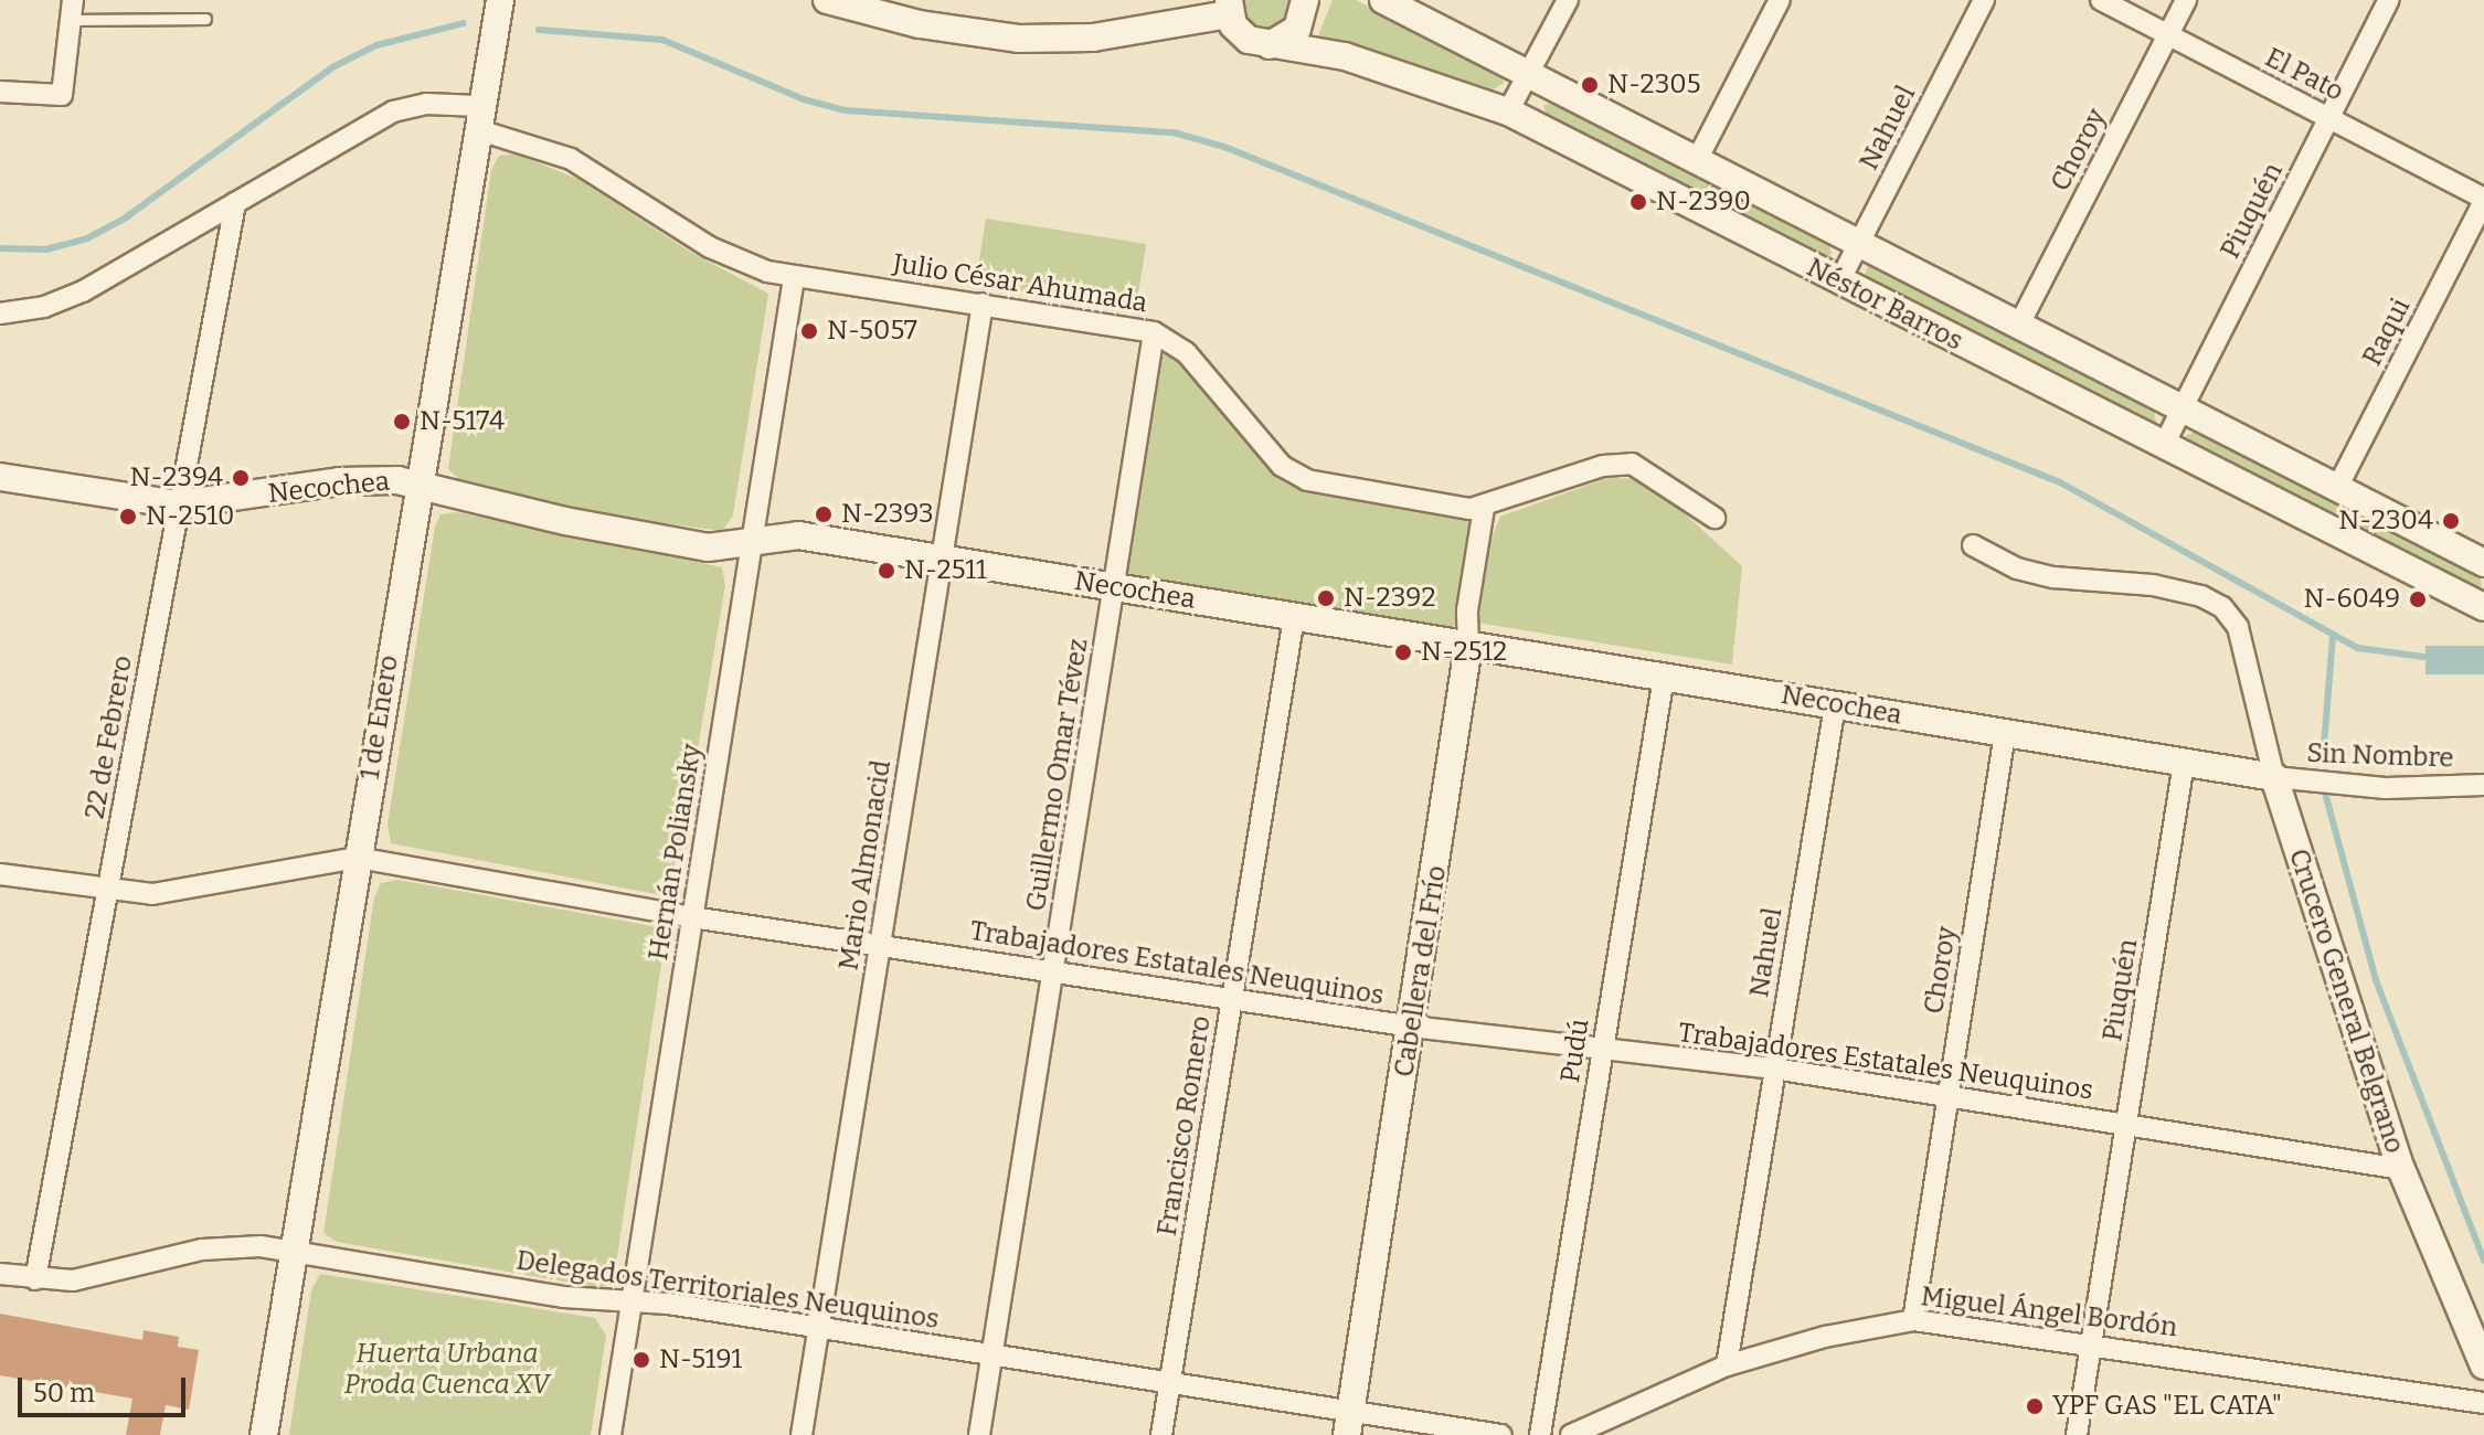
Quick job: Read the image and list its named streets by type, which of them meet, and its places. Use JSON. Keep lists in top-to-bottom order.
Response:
{
  "streets": {
    "street": [
      "El Pato",
      "Nahuel",
      "Choroy",
      "Piuquén",
      "Julio César Ahumada",
      "Néstor Barros",
      "Raqui",
      "Necochea",
      "1 de Enero",
      "22 de Febrero",
      "Sin Nombre",
      "Guillermo Omar Tévez",
      "Hernán Poliansky",
      "Mario Almonacid",
      "Trabajadores Estatales Neuquinos",
      "Cabellera del Frío",
      "Crucero General Belgrano",
      "Pudú",
      "Francisco Romero",
      "Delegados Territoriales Neuquinos",
      "Miguel Ángel Bordón"
    ]
  },
  "crossings": [
    ["El Pato", "Choroy"],
    ["El Pato", "Piuquén"],
    ["El Pato", "Raqui"],
    ["Nahuel", "Néstor Barros"],
    ["Nahuel", "Necochea"],
    ["Nahuel", "Trabajadores Estatales Neuquinos"],
    ["Nahuel", "Miguel Ángel Bordón"],
    ["Choroy", "Néstor Barros"],
    ["Choroy", "Necochea"],
    ["Choroy", "Trabajadores Estatales Neuquinos"],
    ["Choroy", "Miguel Ángel Bordón"],
    ["Piuquén", "Néstor Barros"],
    ["Piuquén", "Necochea"],
    ["Piuquén", "Trabajadores Estatales Neuquinos"],
    ["Piuquén", "Miguel Ángel Bordón"],
    ["Julio César Ahumada", "1 de Enero"],
    ["Julio César Ahumada", "22 de Febrero"],
    ["Julio César Ahumada", "Guillermo Omar Tévez"],
    ["Julio César Ahumada", "Hernán Poliansky"],
    ["Julio César Ahumada", "Mario Almonacid"],
    ["Julio César Ahumada", "Cabellera del Frío"],
    ["Néstor Barros", "Raqui"],
    ["Necochea", "1 de Enero"],
    ["Necochea", "22 de Febrero"],
    ["Necochea", "Sin Nombre"],
    ["Necochea", "Guillermo Omar Tévez"],
    ["Necochea", "Hernán Poliansky"],
    ["Necochea", "Mario Almonacid"],
    ["Necochea", "Cabellera del Frío"],
    ["Necochea", "Crucero General Belgrano"],
    ["Necochea", "Pudú"],
    ["Necochea", "Francisco Romero"],
    ["1 de Enero", "Trabajadores Estatales Neuquinos"],
    ["1 de Enero", "Delegados Territoriales Neuquinos"],
    ["22 de Febrero", "Trabajadores Estatales Neuquinos"],
    ["22 de Febrero", "Delegados Territoriales Neuquinos"],
    ["Sin Nombre", "Crucero General Belgrano"],
    ["Guillermo Omar Tévez", "Trabajadores Estatales Neuquinos"],
    ["Guillermo Omar Tévez", "Delegados Territoriales Neuquinos"],
    ["Hernán Poliansky", "Trabajadores Estatales Neuquinos"],
    ["Hernán Poliansky", "Delegados Territoriales Neuquinos"],
    ["Mario Almonacid", "Trabajadores Estatales Neuquinos"],
    ["Mario Almonacid", "Delegados Territoriales Neuquinos"],
    ["Trabajadores Estatales Neuquinos", "Cabellera del Frío"],
    ["Trabajadores Estatales Neuquinos", "Crucero General Belgrano"],
    ["Trabajadores Estatales Neuquinos", "Pudú"],
    ["Trabajadores Estatales Neuquinos", "Francisco Romero"],
    ["Cabellera del Frío", "Delegados Territoriales Neuquinos"],
    ["Francisco Romero", "Delegados Territoriales Neuquinos"]
  ],
  "parks": ["Huerta Urbana Proda Cuenca XV"],
  "places": [
    "N-2305",
    "N-2390",
    "N-5057",
    "N-5174",
    "N-2394",
    "N-2393",
    "N-2510",
    "N-2304",
    "N-2511",
    "N-2392",
    "N-6049",
    "N-2512",
    "N-5191",
    "YPF GAS \"EL CATA\""
  ],
  "scale_bar": "50 m"
}
